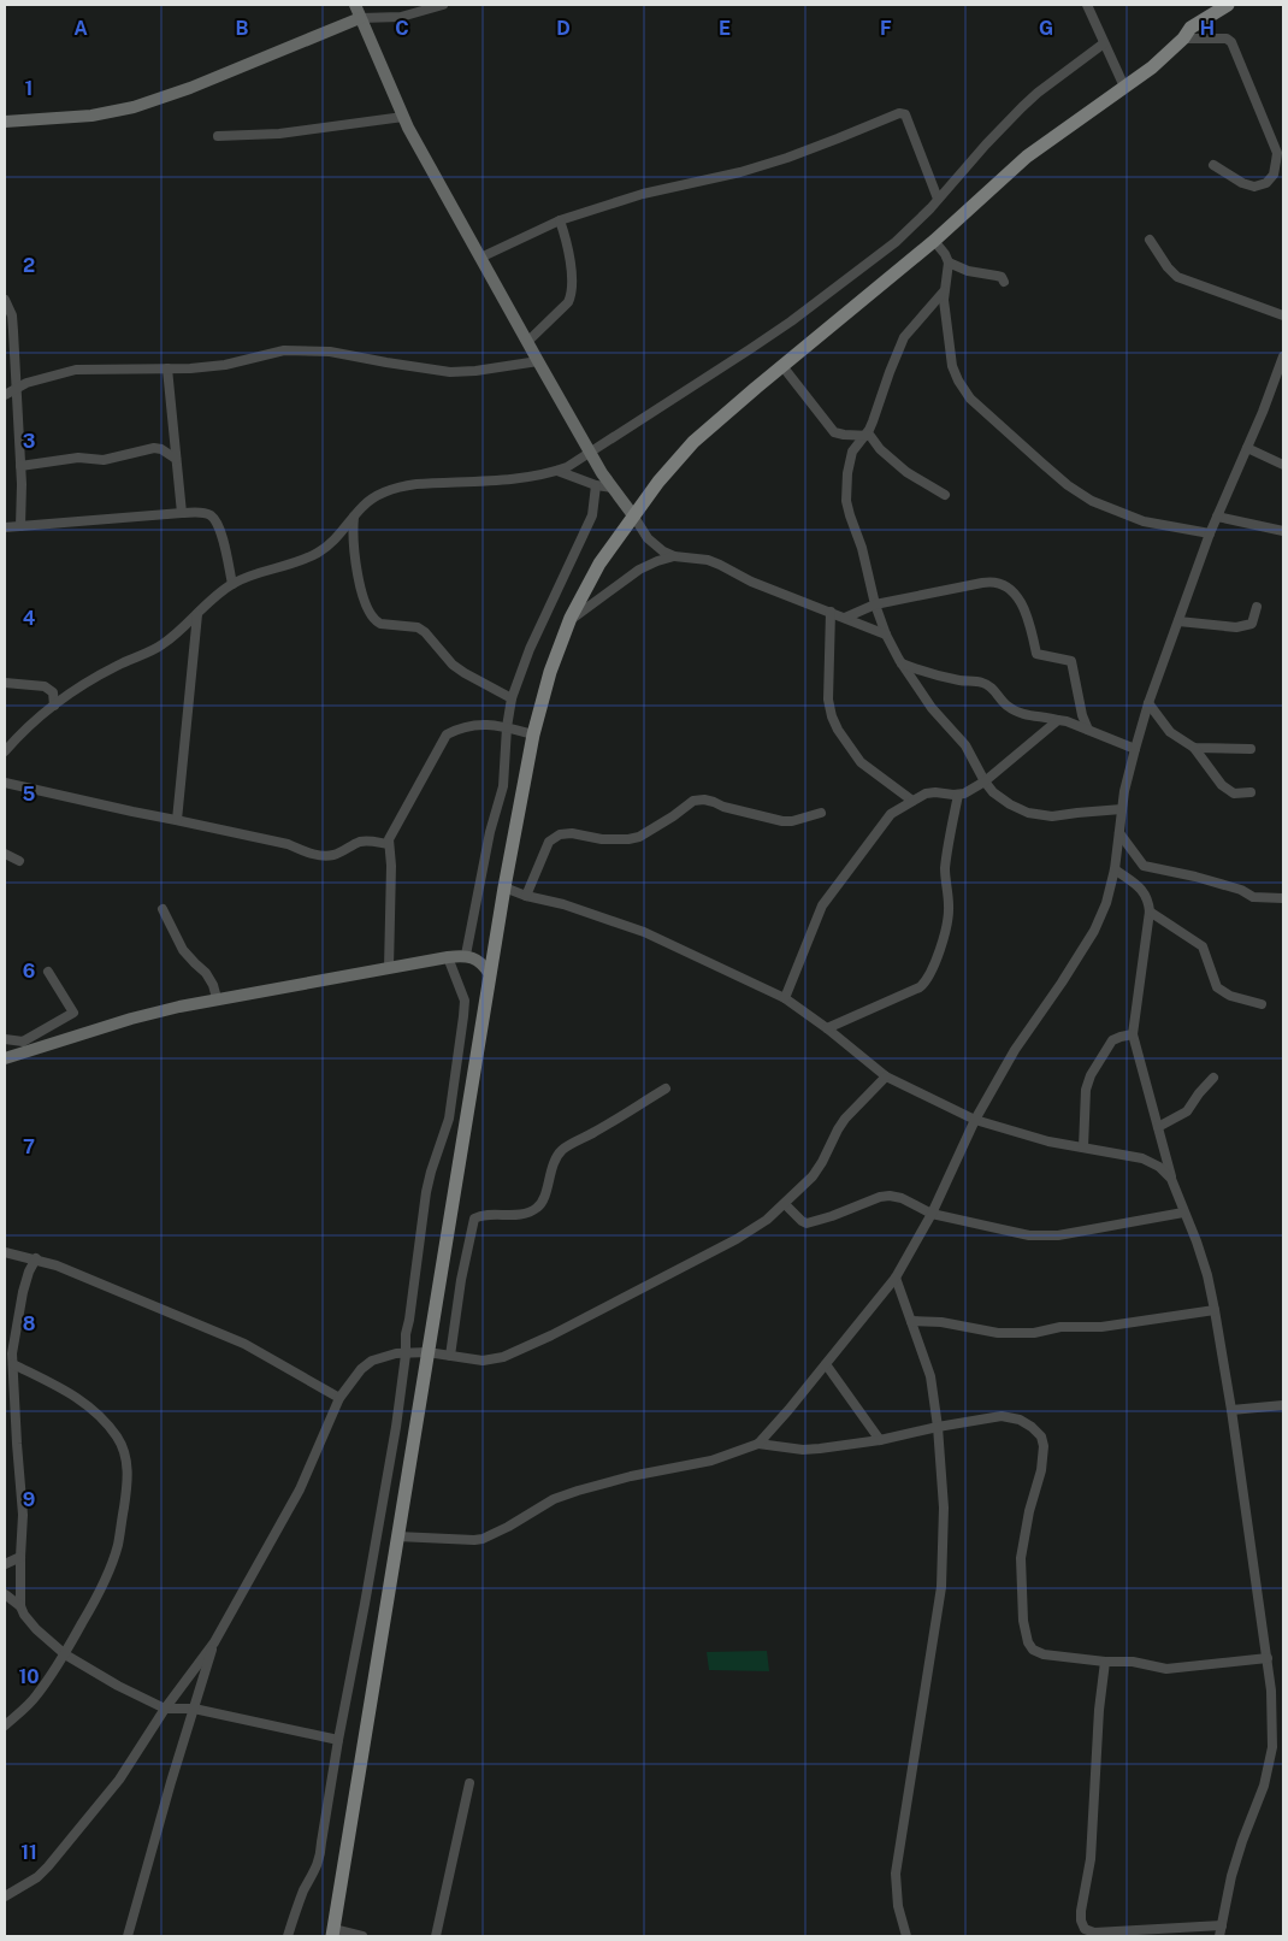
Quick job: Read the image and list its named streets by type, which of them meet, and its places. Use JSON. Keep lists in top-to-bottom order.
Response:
{
  "grid": {
    "columns": [
      "A",
      "B",
      "C",
      "D",
      "E",
      "F",
      "G",
      "H"
    ],
    "rows": [
      "1",
      "2",
      "3",
      "4",
      "5",
      "6",
      "7",
      "8",
      "9",
      "10",
      "11"
    ]
  }
}
